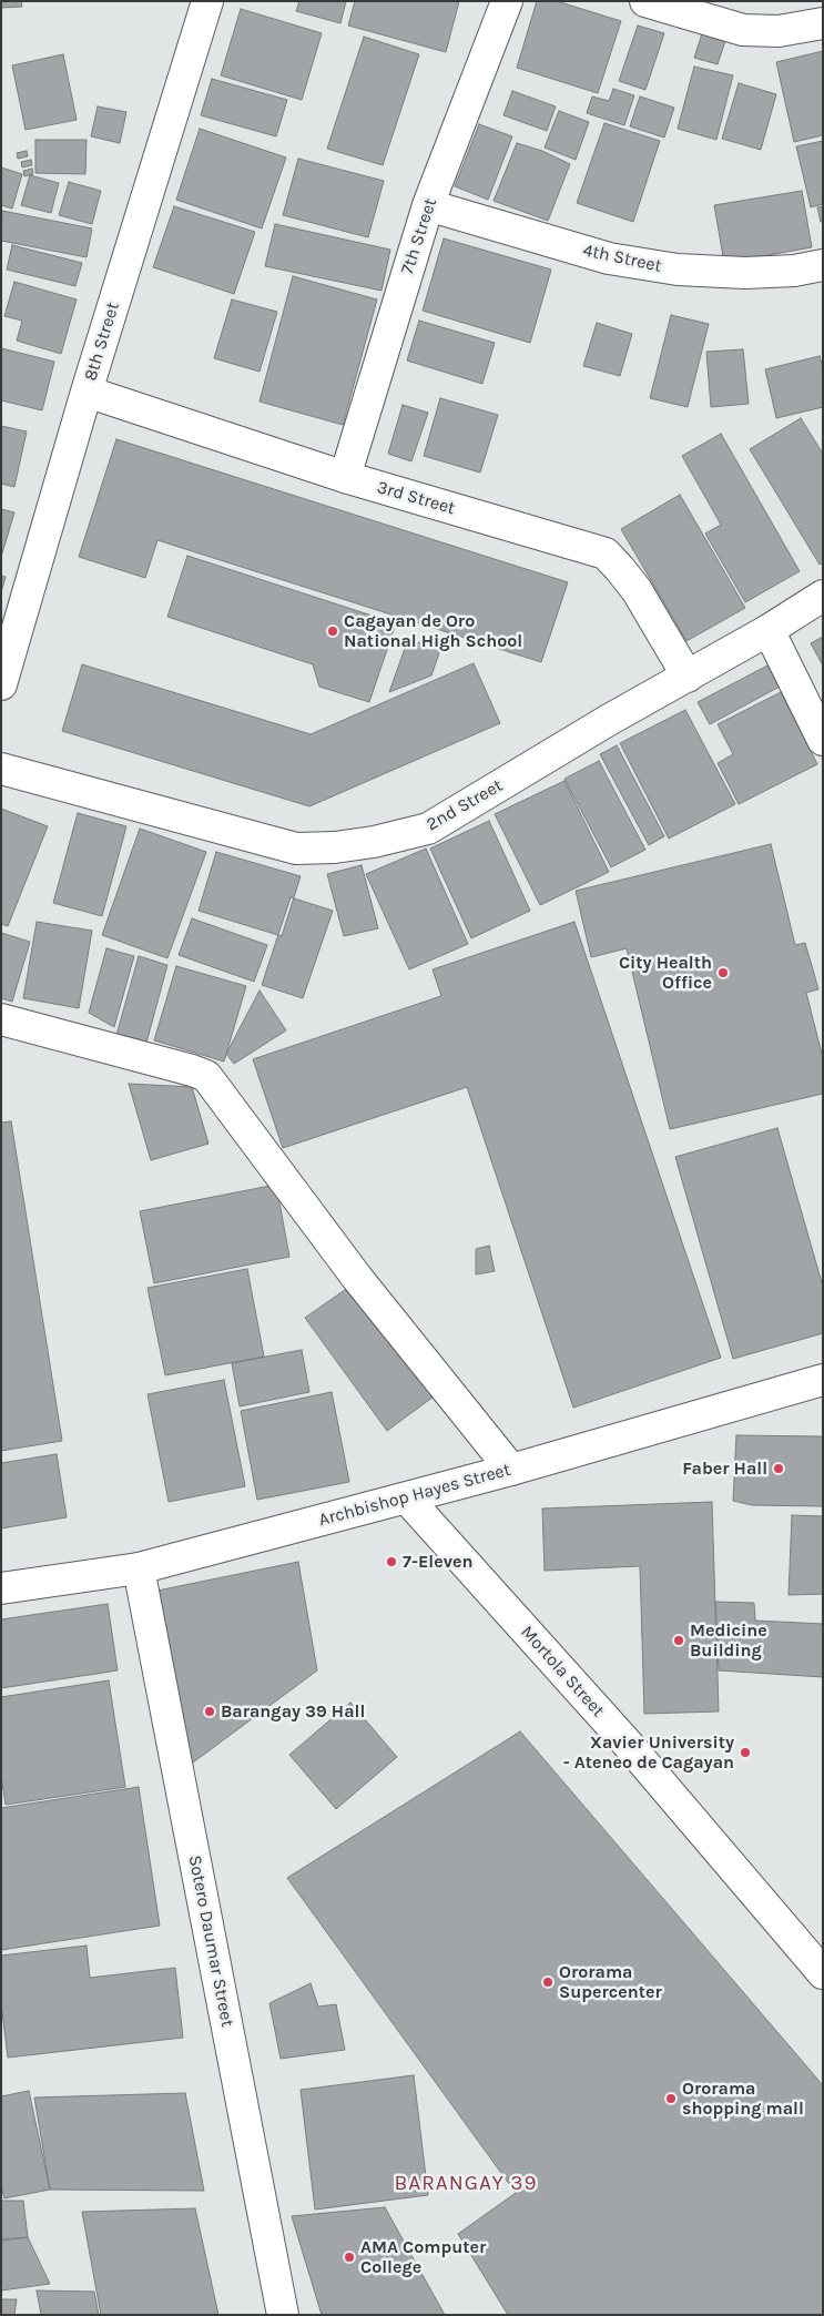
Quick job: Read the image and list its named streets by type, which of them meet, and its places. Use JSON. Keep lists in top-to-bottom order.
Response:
{
  "streets": {
    "street": [
      "7th Street",
      "4th Street",
      "8th Street",
      "3rd Street",
      "2nd Street",
      "Archbishop Hayes Street",
      "Mortola Street",
      "Sotero Daumar Street"
    ]
  },
  "crossings": [
    ["7th Street", "4th Street"],
    ["7th Street", "3rd Street"],
    ["8th Street", "3rd Street"],
    ["3rd Street", "2nd Street"],
    ["Archbishop Hayes Street", "Mortola Street"],
    ["Archbishop Hayes Street", "Sotero Daumar Street"]
  ],
  "districts": ["BARANGAY 39"],
  "places": [
    "Cagayan de Oro National High School",
    "City Health Office",
    "Faber Hall",
    "7-Eleven",
    "Medicine Building",
    "Barangay 39 Hall",
    "Xavier University - Ateneo de Cagayan",
    "Ororama Supercenter",
    "Ororama shopping mall",
    "AMA Computer College"
  ]
}
